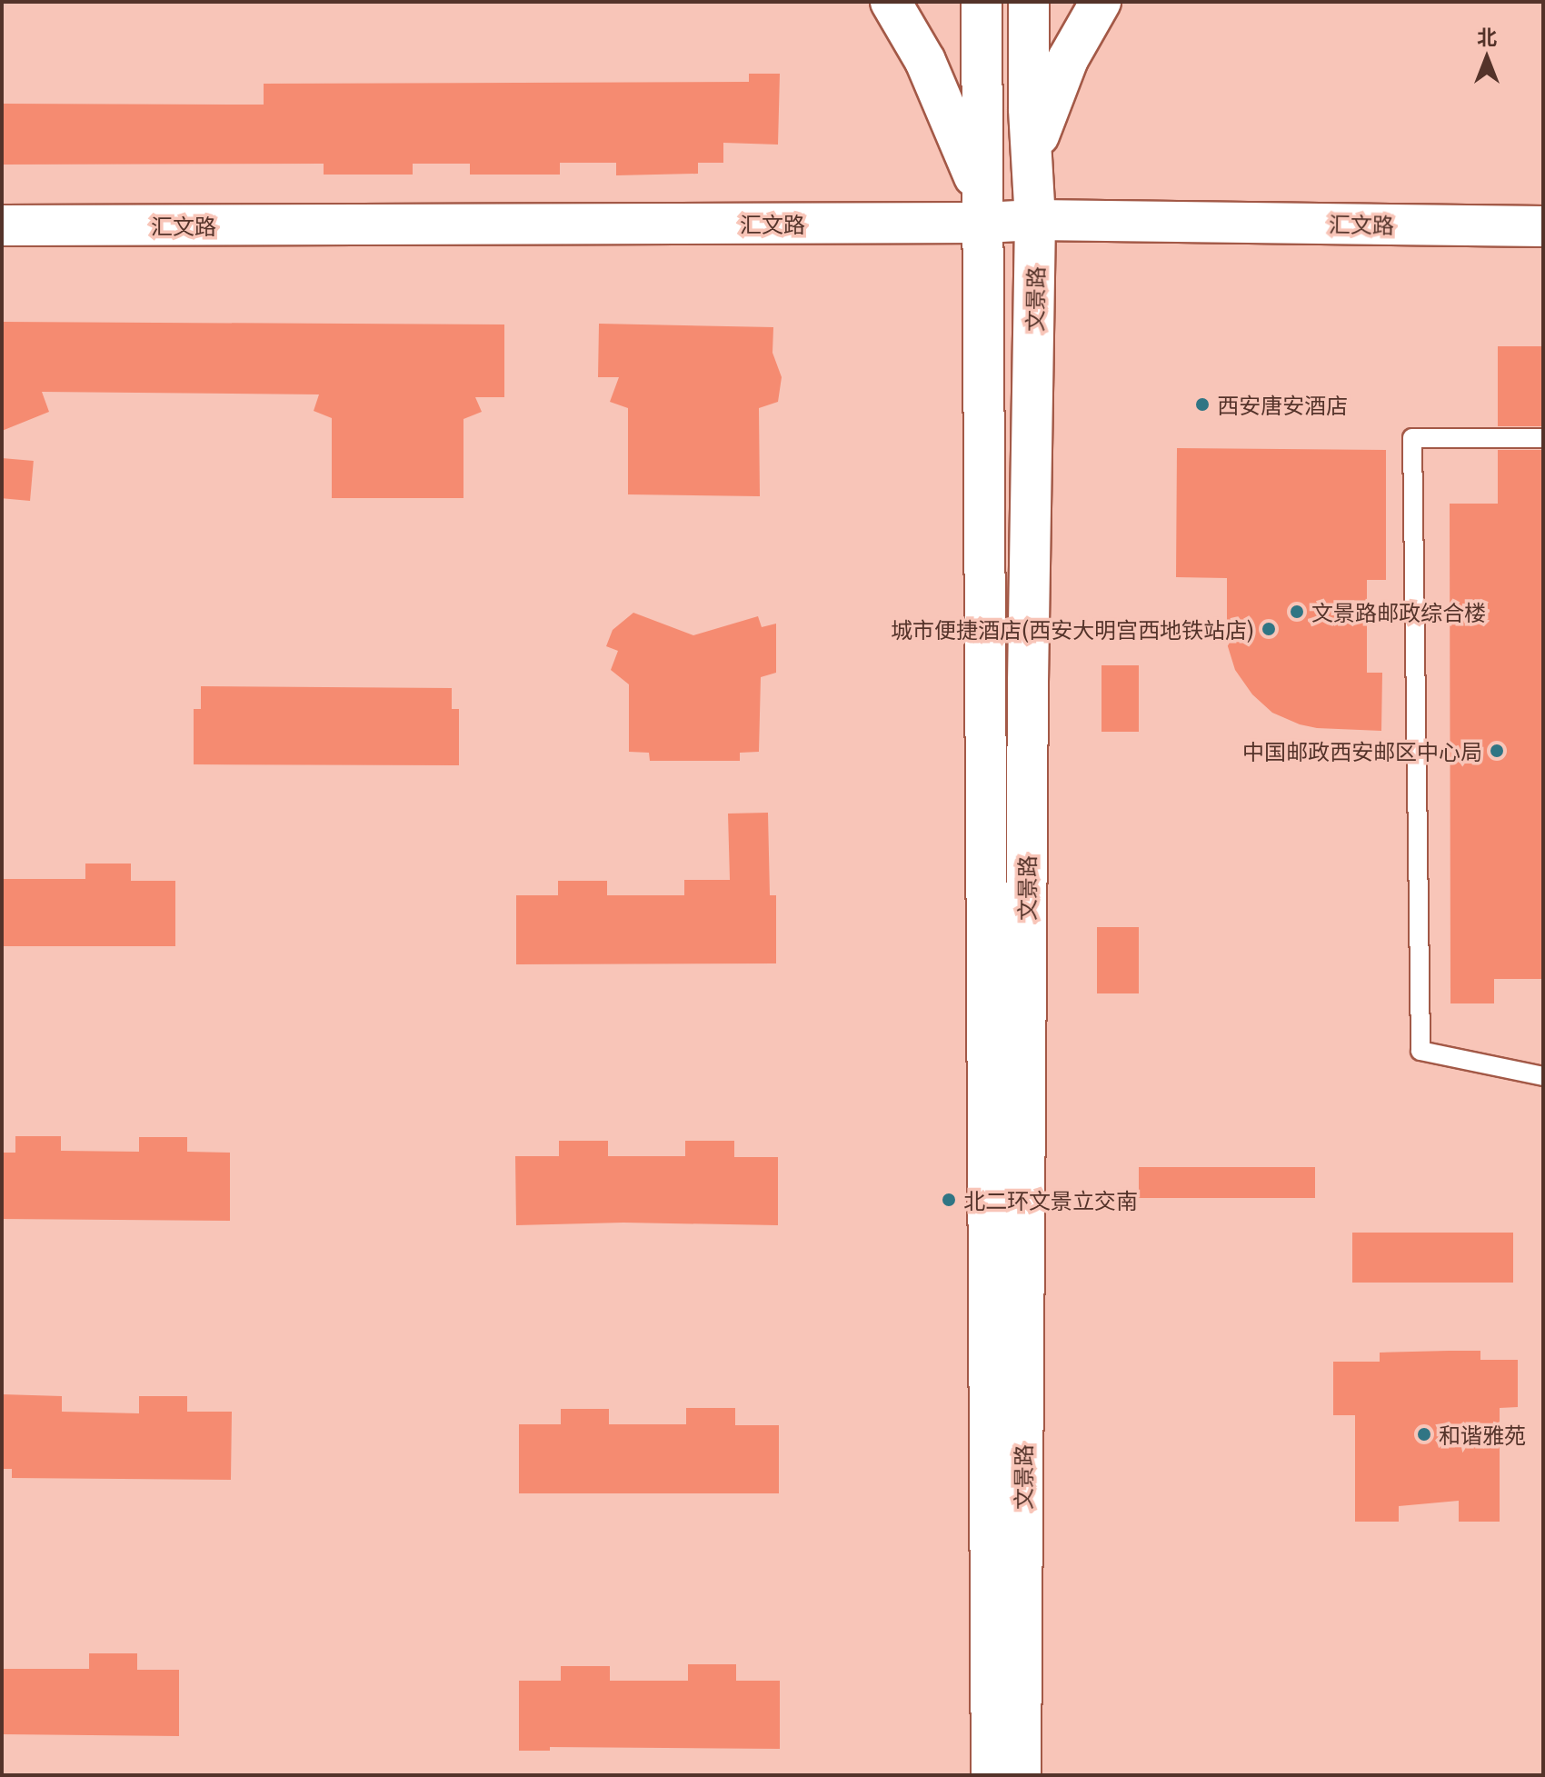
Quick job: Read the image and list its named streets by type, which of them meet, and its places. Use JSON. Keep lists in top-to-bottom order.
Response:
{
  "streets": {
    "main road": ["汇文路", "文景路"]
  },
  "crossings": [
    ["汇文路", "文景路"]
  ],
  "places": [
    "西安唐安酒店",
    "文景路邮政综合楼",
    "城市便捷酒店(西安大明宫西地铁站店)",
    "中国邮政西安邮区中心局",
    "北二环文景立交南",
    "和谐雅苑"
  ],
  "north": "top"
}
